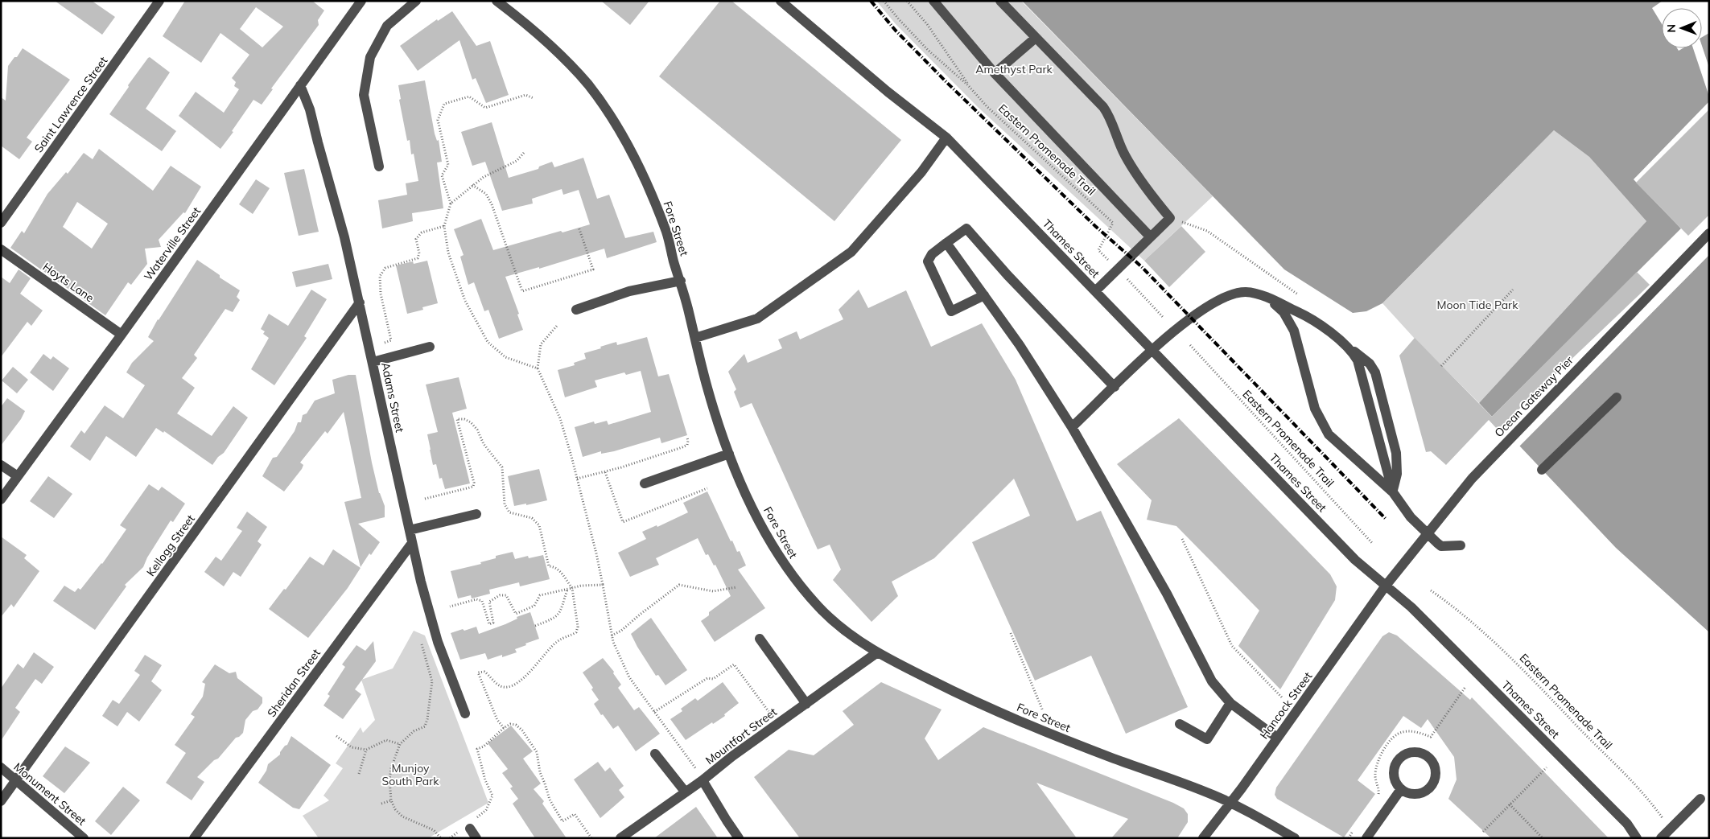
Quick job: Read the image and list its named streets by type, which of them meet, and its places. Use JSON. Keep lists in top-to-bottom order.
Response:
{
  "streets": {
    "street": [
      "Saint Lawrence Street",
      "Fore Street",
      "Waterville Street",
      "Thames Street",
      "Hoyts Lane",
      "Ocean Gateway Pier",
      "Adams Street",
      "Kellogg Street",
      "Sheridan Street",
      "Hancock Street",
      "Mountfort Street",
      "Monument Street"
    ],
    "path": ["Eastern Promenade Trail"]
  },
  "crossings": [
    ["Fore Street", "Hancock Street"],
    ["Fore Street", "Mountfort Street"],
    ["Waterville Street", "Hoyts Lane"],
    ["Waterville Street", "Adams Street"],
    ["Thames Street", "Ocean Gateway Pier"],
    ["Thames Street", "Hancock Street"],
    ["Ocean Gateway Pier", "Hancock Street"],
    ["Adams Street", "Kellogg Street"],
    ["Adams Street", "Sheridan Street"],
    ["Kellogg Street", "Monument Street"]
  ],
  "parks": ["Amethyst Park", "Moon Tide Park", "Munjoy South Park"],
  "north": "left"
}
